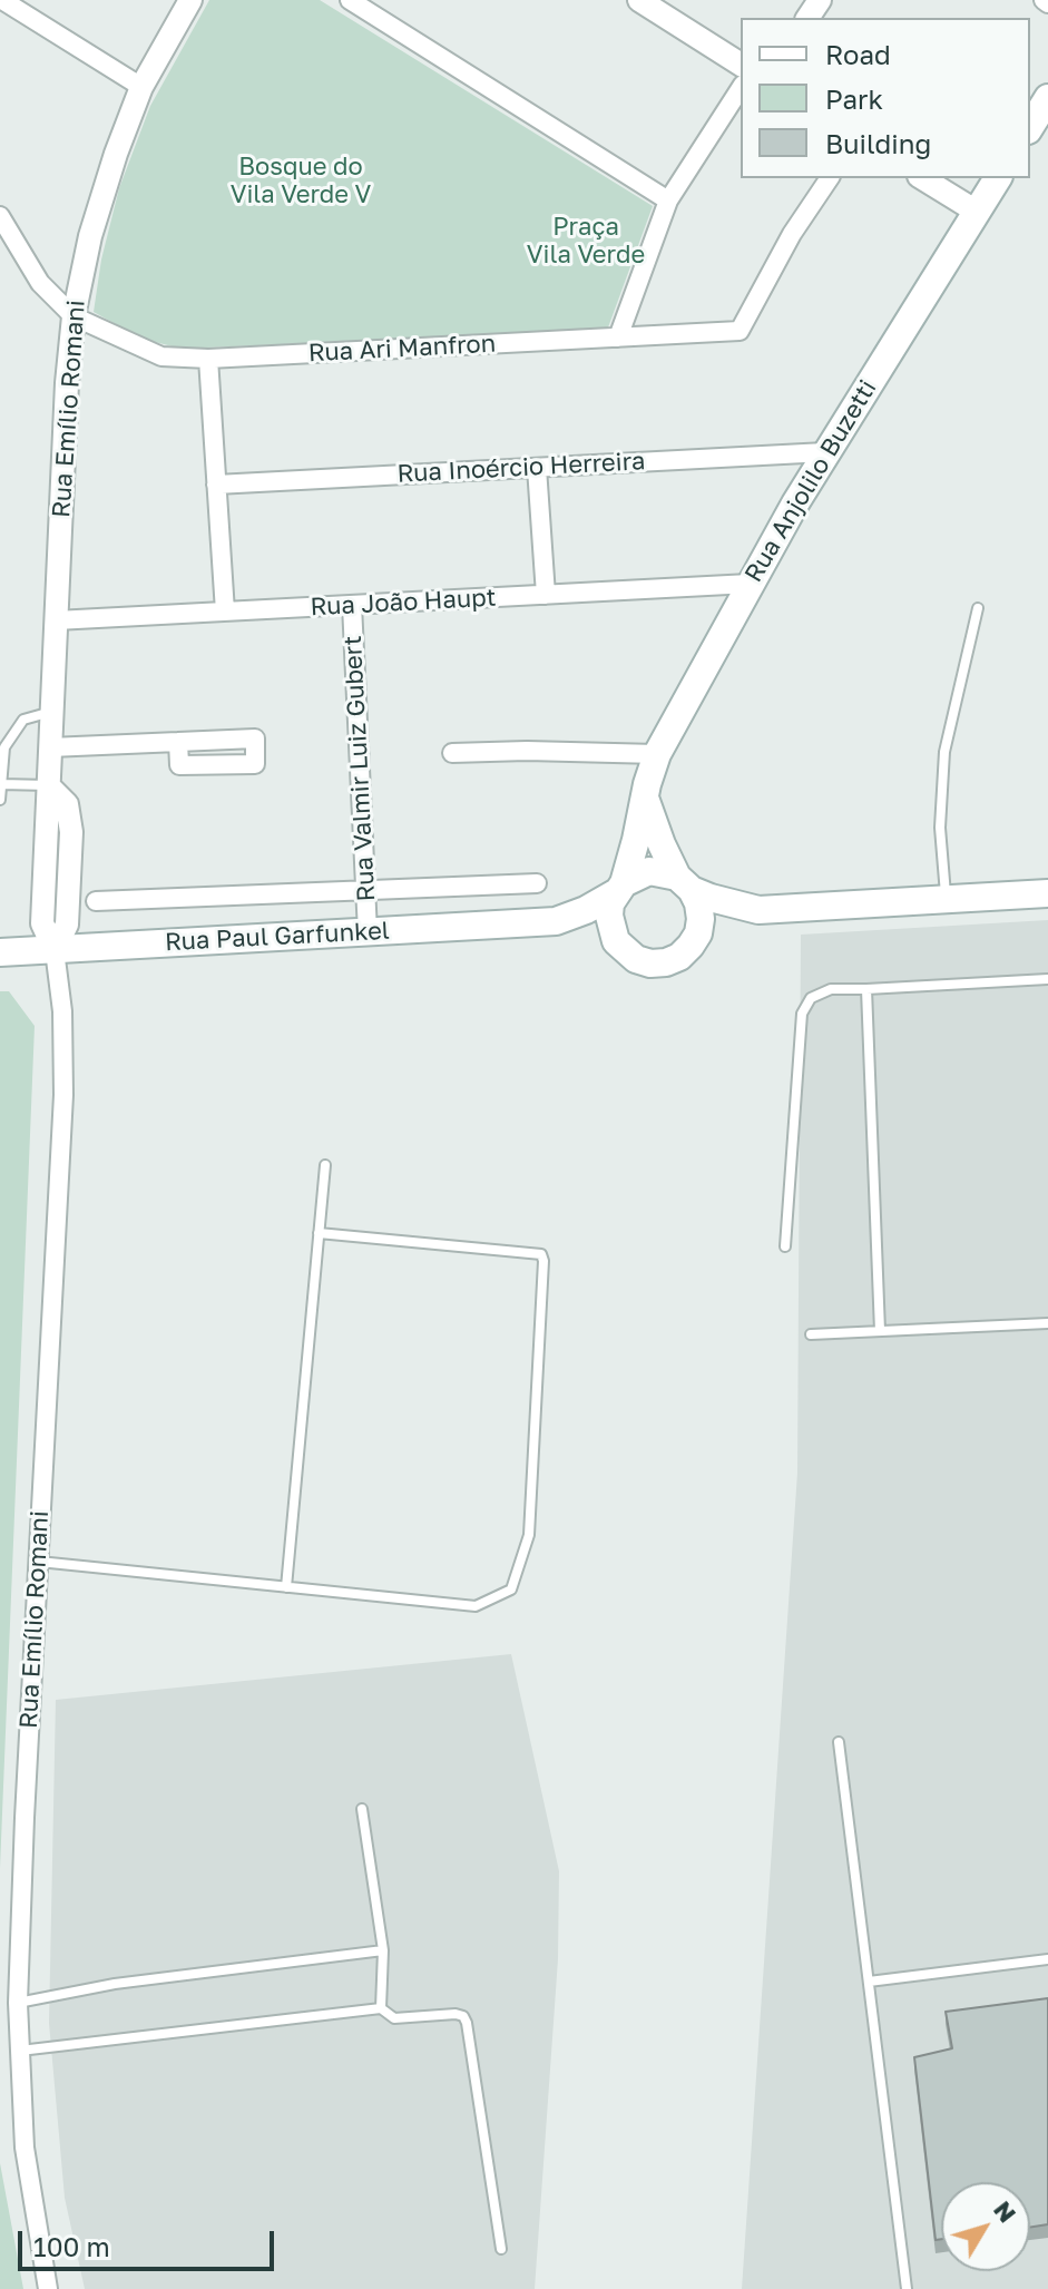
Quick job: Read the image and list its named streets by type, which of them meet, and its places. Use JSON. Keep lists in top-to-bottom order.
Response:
{
  "streets": {
    "main road": ["Rua Anjolilo Buzetti", "Rua Paul Garfunkel"],
    "street": [
      "Rua Ari Manfron",
      "Rua Emílio Romani",
      "Rua Inoércio Herreira",
      "Rua João Haupt",
      "Rua Valmir Luiz Gubert"
    ]
  },
  "crossings": [
    ["Rua Ari Manfron", "Rua Emílio Romani"],
    ["Rua Emílio Romani", "Rua João Haupt"],
    ["Rua Emílio Romani", "Rua Paul Garfunkel"],
    ["Rua Inoércio Herreira", "Rua Anjolilo Buzetti"],
    ["Rua Anjolilo Buzetti", "Rua João Haupt"],
    ["Rua Anjolilo Buzetti", "Rua Paul Garfunkel"],
    ["Rua João Haupt", "Rua Valmir Luiz Gubert"],
    ["Rua Valmir Luiz Gubert", "Rua Paul Garfunkel"]
  ],
  "parks": ["Bosque do Vila Verde V", "Praça Vila Verde"],
  "legend": ["Road", "Park", "Building"],
  "scale_bar": "100 m",
  "north": "top right"
}
